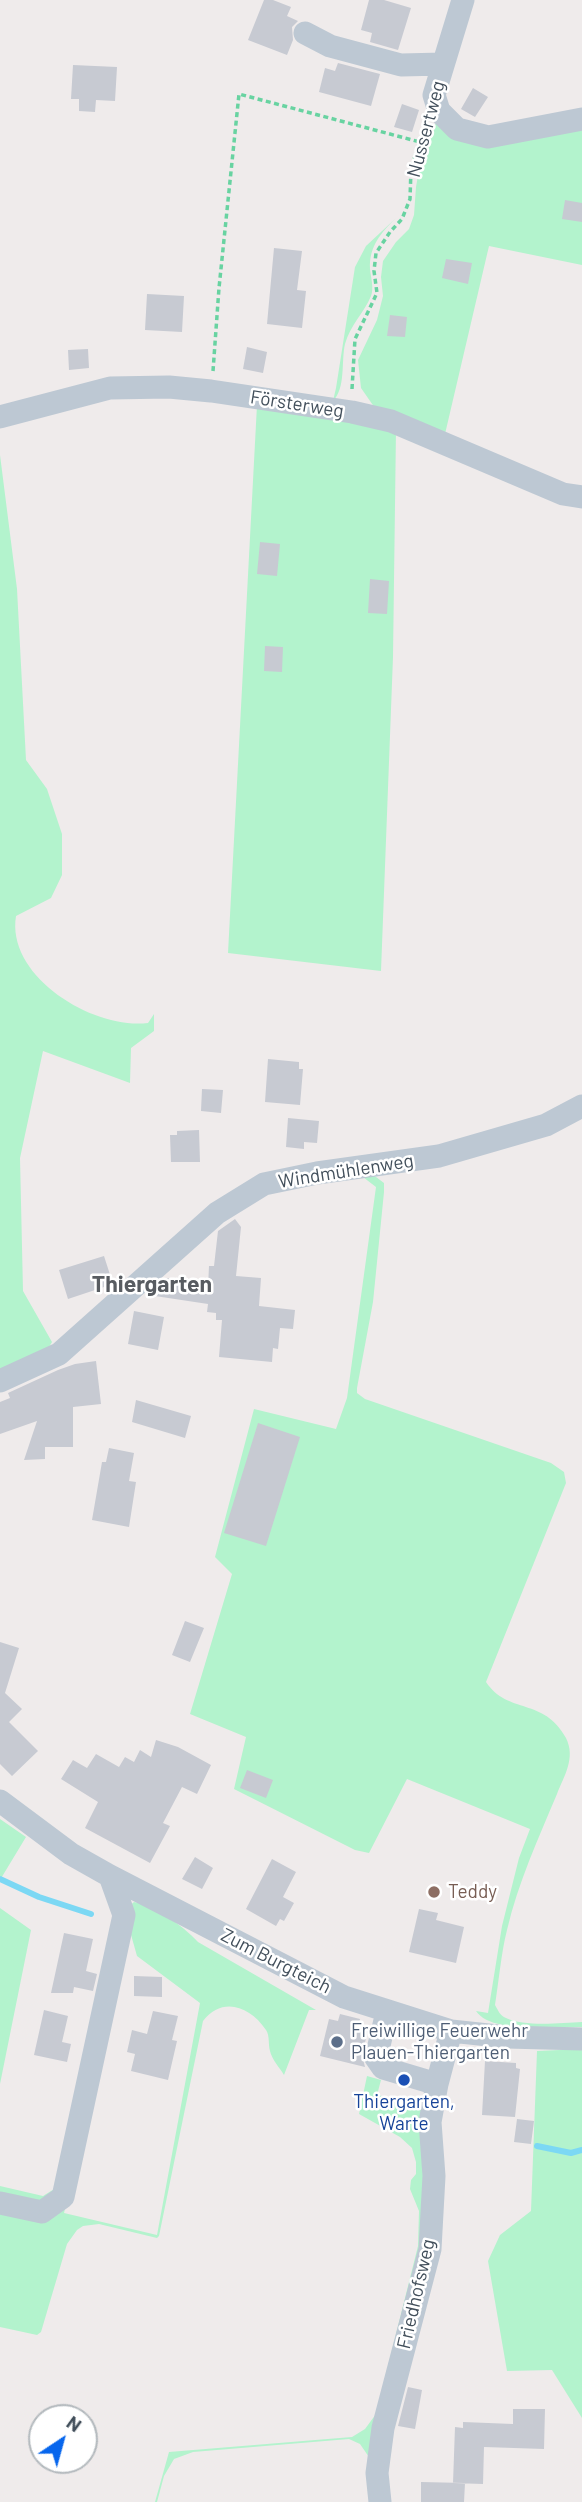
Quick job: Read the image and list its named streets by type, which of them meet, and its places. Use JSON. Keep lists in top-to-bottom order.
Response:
{
  "streets": {
    "street": [
      "Nussertweg",
      "Försterweg",
      "Windmühlenweg",
      "Zum Burgteich",
      "Friedhofsweg"
    ]
  },
  "crossings": [
    ["Nussertweg", "Försterweg"],
    ["Zum Burgteich", "Friedhofsweg"]
  ],
  "districts": ["Thiergarten"],
  "places": ["Teddy", "Freiwillige Feuerwehr Plauen-Thiergarten", "Thiergarten, Warte"],
  "north": "top right"
}
